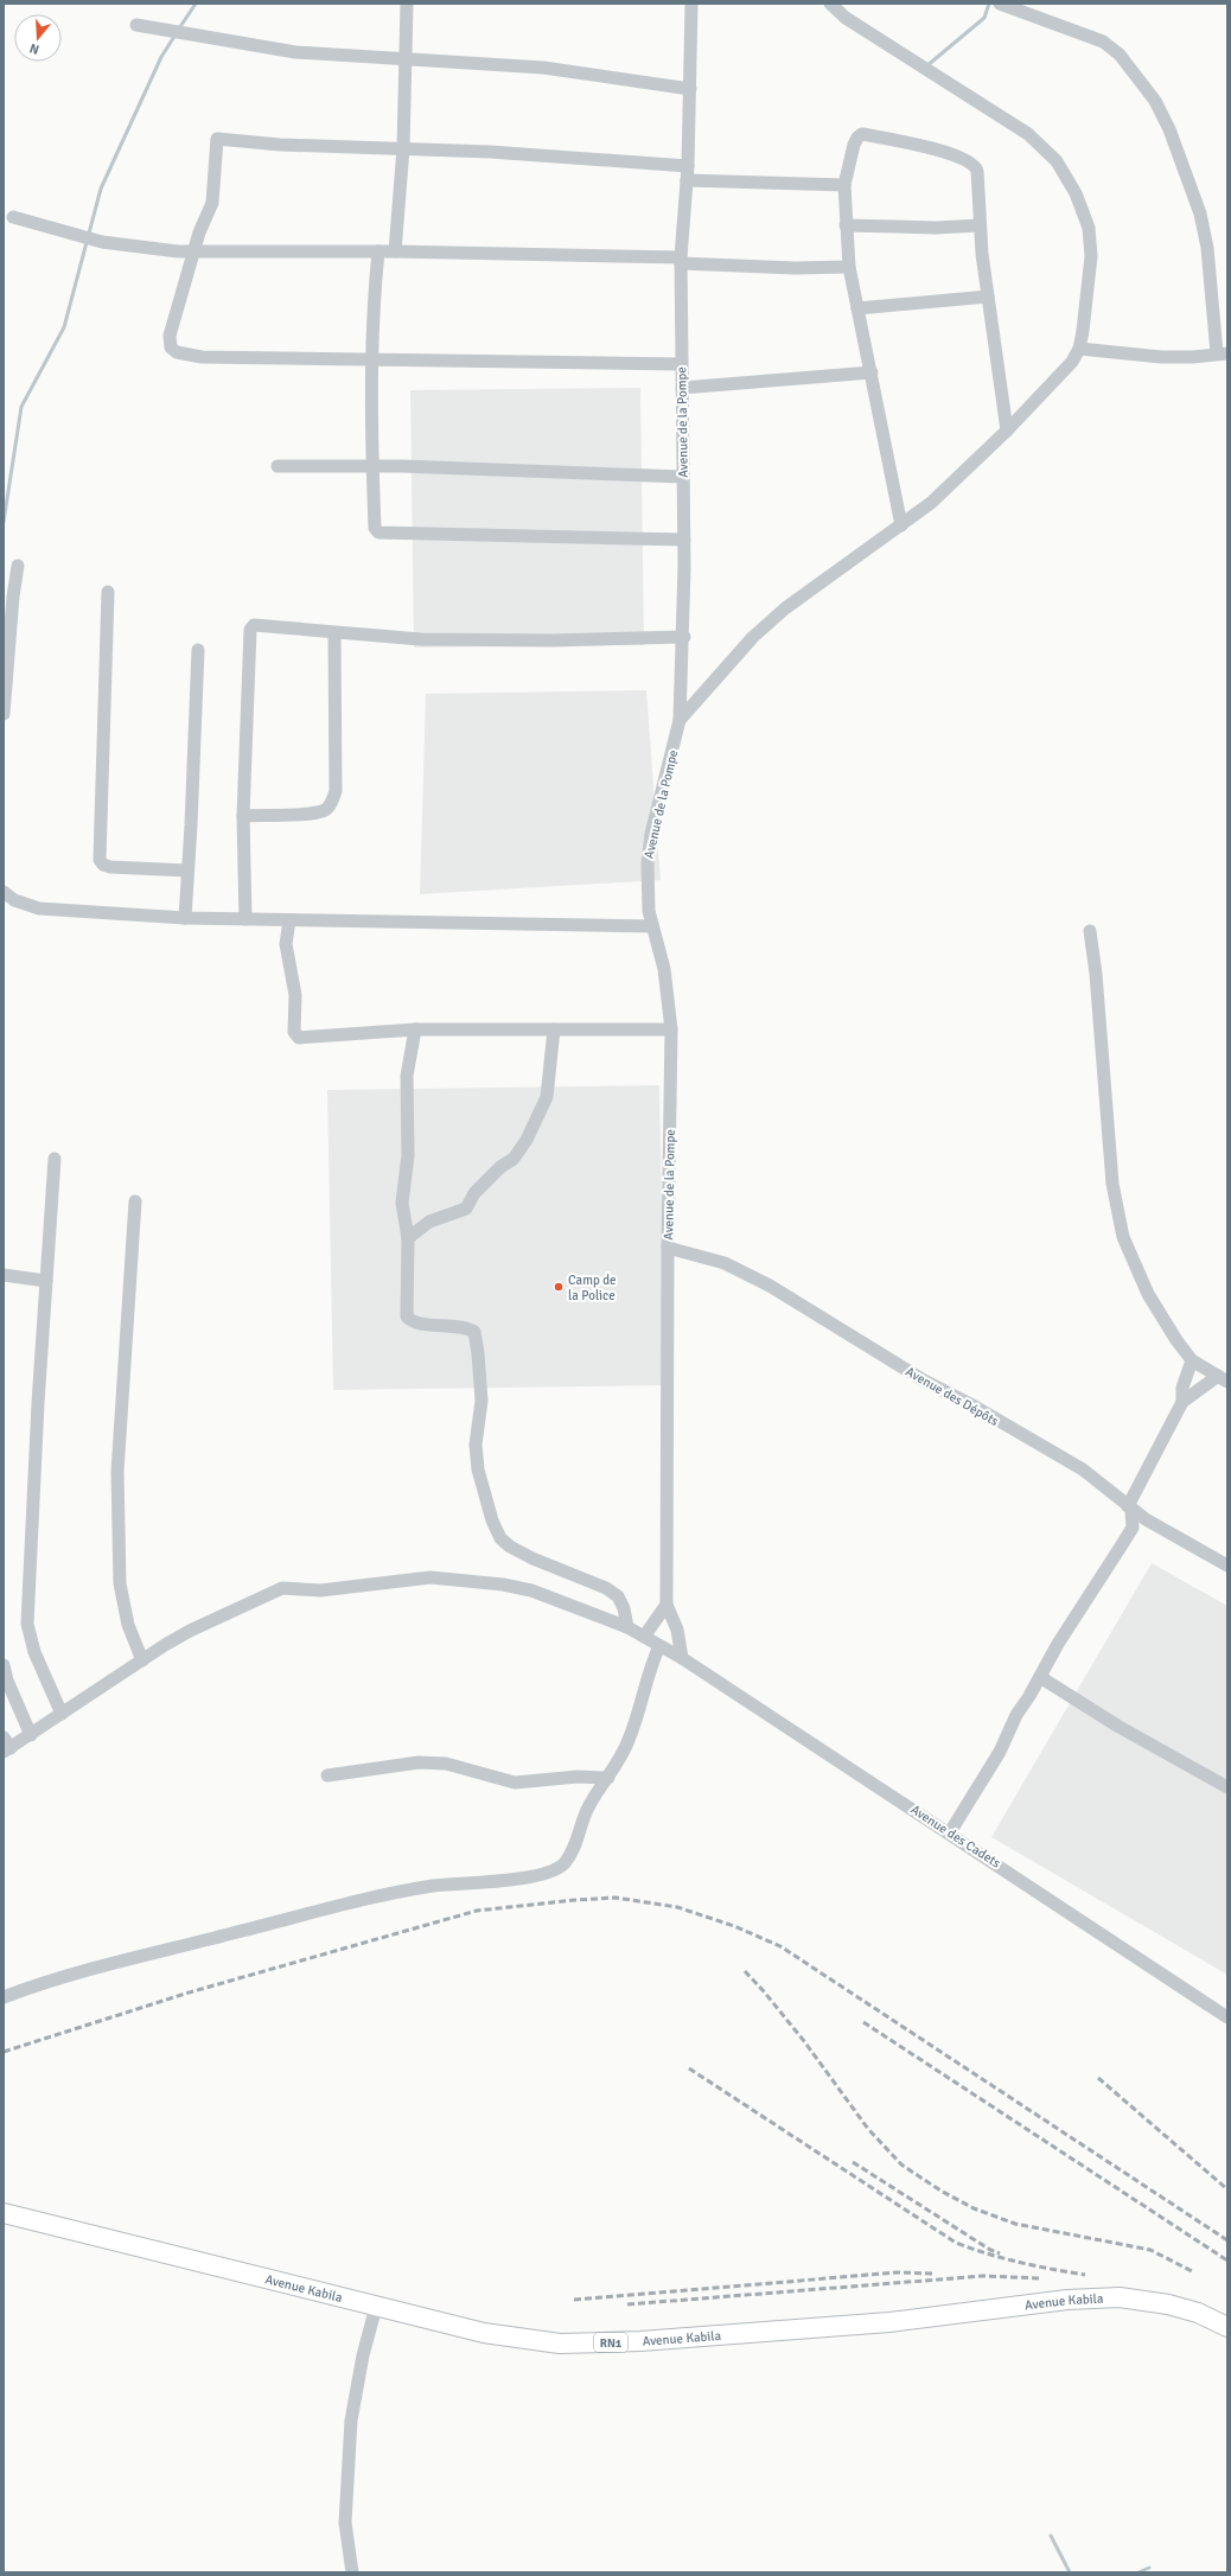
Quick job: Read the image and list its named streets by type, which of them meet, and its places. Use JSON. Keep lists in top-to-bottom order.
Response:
{
  "streets": {
    "highway": ["Avenue Kabila", "RN1"],
    "street": ["Avenue de la Pompe", "Avenue des Dépôts", "Avenue des Cadets"]
  },
  "crossings": [
    ["Avenue de la Pompe", "Avenue des Dépôts"],
    ["Avenue de la Pompe", "Avenue des Cadets"]
  ],
  "places": ["Camp de la Police"],
  "north": "bottom"
}
